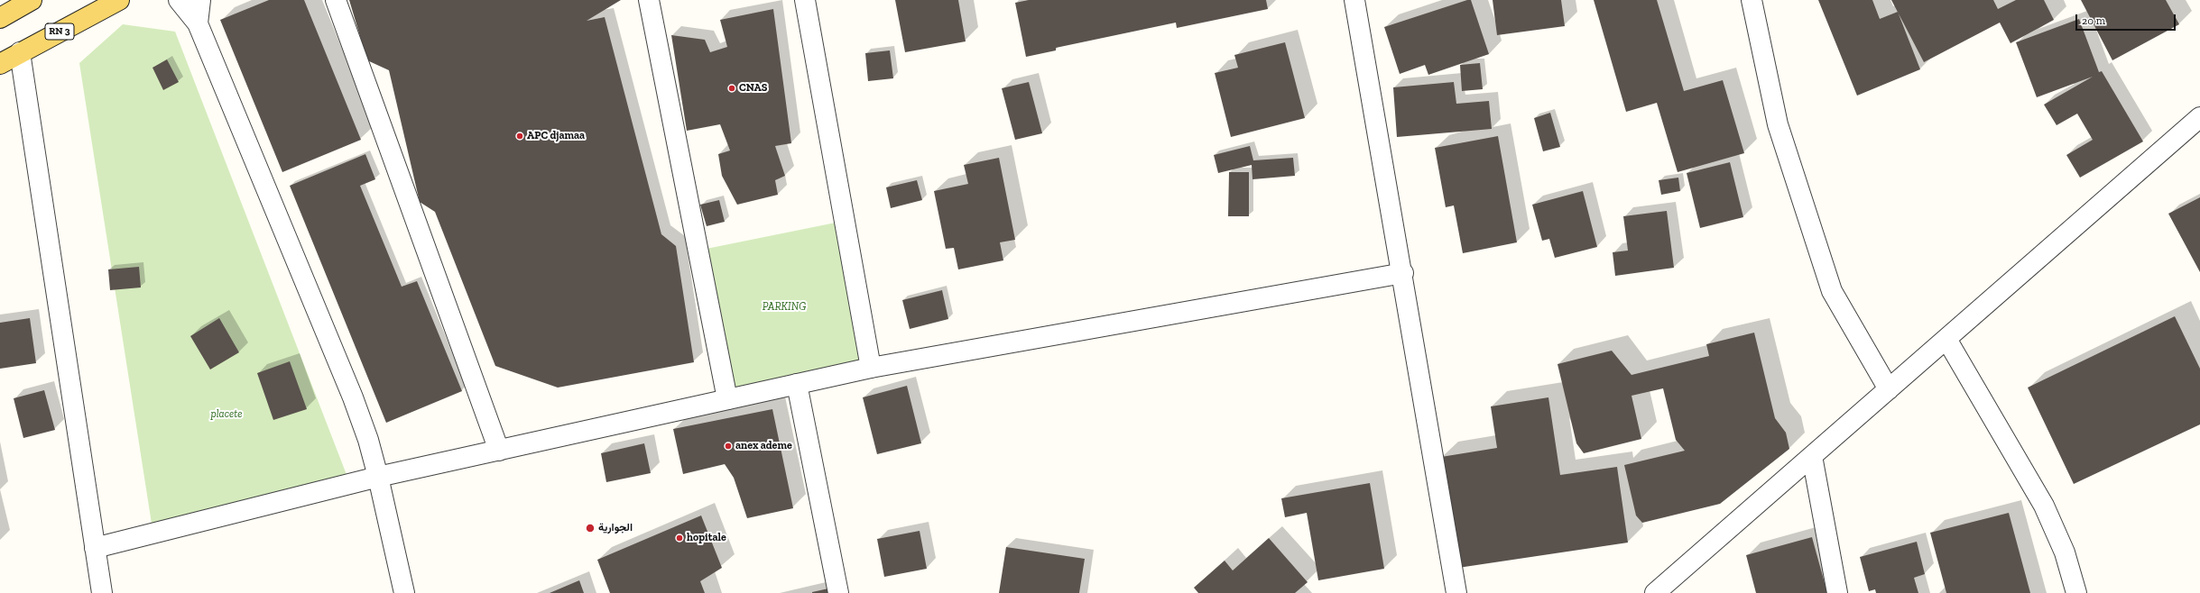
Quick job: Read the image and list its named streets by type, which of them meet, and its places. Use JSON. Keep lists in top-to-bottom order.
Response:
{
  "streets": {
    "main road": ["RN 3"]
  },
  "parks": ["PARKING", "placete"],
  "places": [
    "CNAS",
    "APC djamaa",
    "anex ademe",
    "الجوارية",
    "hopitale"
  ],
  "scale_bar": "20 m"
}
